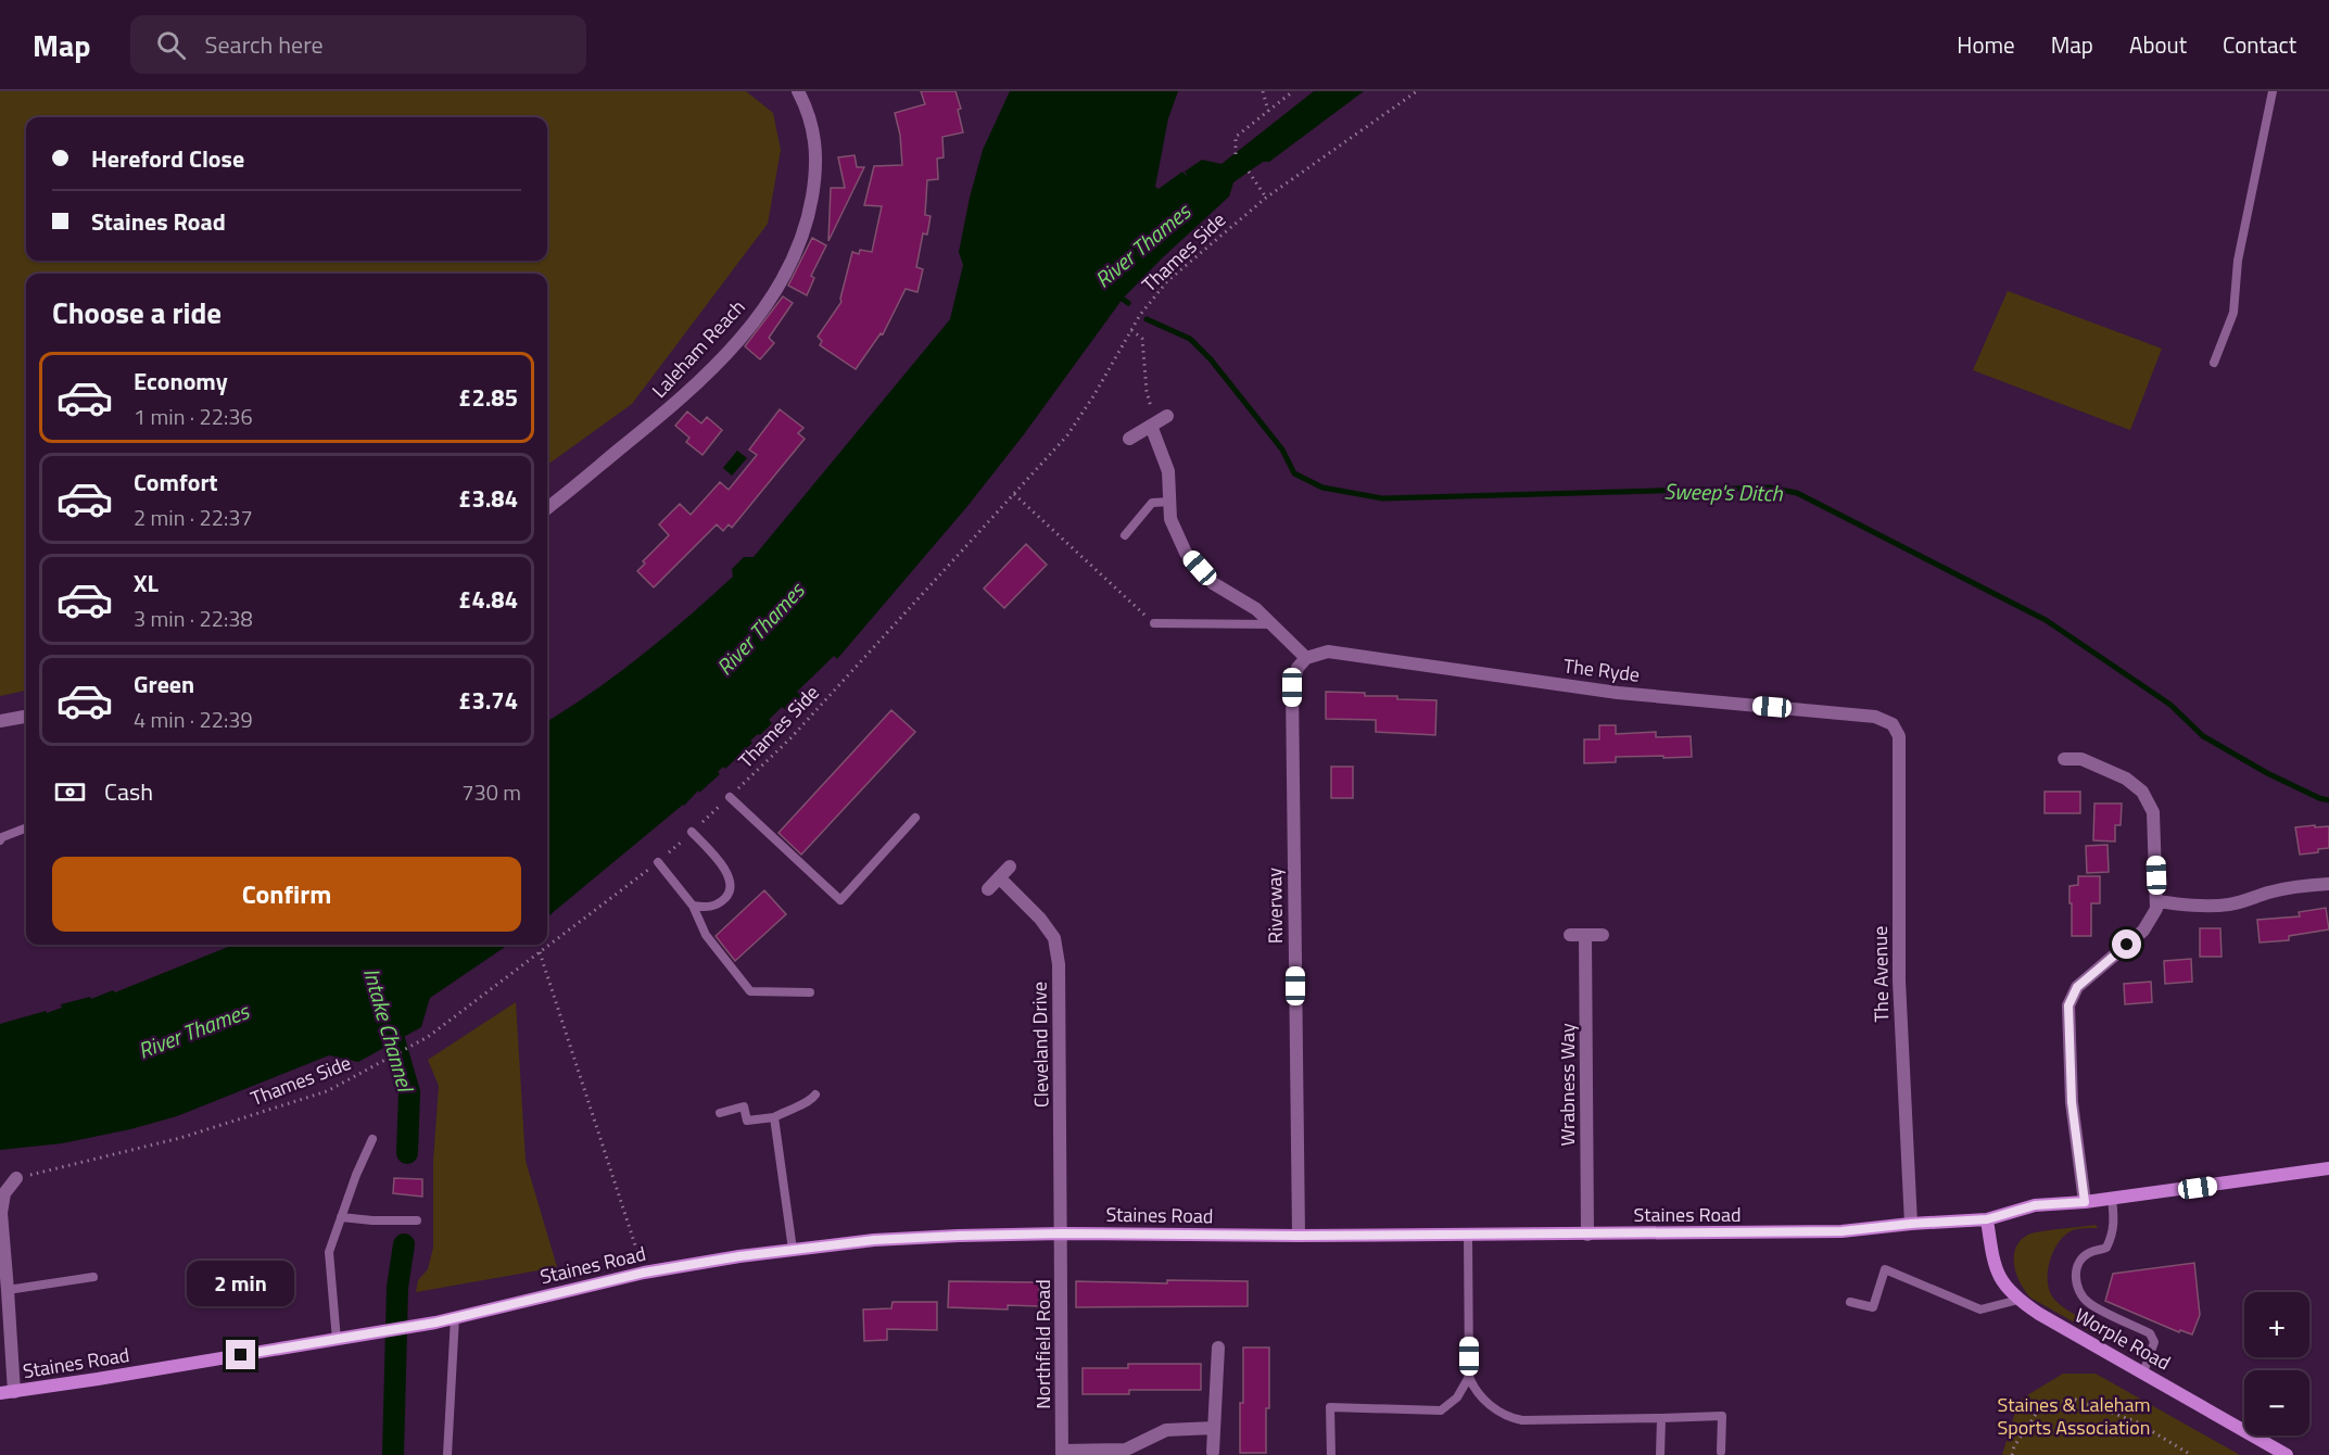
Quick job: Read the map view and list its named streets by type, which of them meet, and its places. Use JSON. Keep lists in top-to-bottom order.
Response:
{
  "streets": {
    "main road": ["Staines Road", "Worple Road"],
    "street": [
      "Laleham Reach",
      "The Ryde",
      "Riverway",
      "The Avenue",
      "Cleveland Drive",
      "Wrabness Way",
      "Northfield Road"
    ],
    "path": ["Thames Side"]
  },
  "crossings": [
    ["The Ryde", "Riverway"],
    ["The Ryde", "The Avenue"],
    ["Riverway", "Staines Road"],
    ["The Avenue", "Staines Road"],
    ["Cleveland Drive", "Staines Road"],
    ["Cleveland Drive", "Northfield Road"],
    ["Wrabness Way", "Staines Road"],
    ["Staines Road", "Worple Road"],
    ["Staines Road", "Northfield Road"]
  ],
  "water": ["River Thames", "Sweep's Ditch", "Intake Channel"],
  "parks": ["Staines & Laleham Sports Association"],
  "page": {
    "header": "Map",
    "search": "Search here",
    "nav": [
      "Home",
      "Map",
      "About",
      "Contact"
    ],
    "banner": ["Hereford Close", "Staines Road"],
    "heading": "Choose a ride",
    "list": [
      {
        "name": "Economy",
        "note": "1 min · 22:36",
        "value": "£2.85"
      },
      {
        "name": "Comfort",
        "note": "2 min · 22:37",
        "value": "£3.84"
      },
      {
        "name": "XL",
        "note": "3 min · 22:38",
        "value": "£4.84"
      },
      {
        "name": "Green",
        "note": "4 min · 22:39",
        "value": "£3.74"
      }
    ],
    "pay": ["Cash", "730 m"],
    "buttons": "Confirm",
    "bubble": "2 min",
    "map_buttons": ["+", "−"]
  }
}
